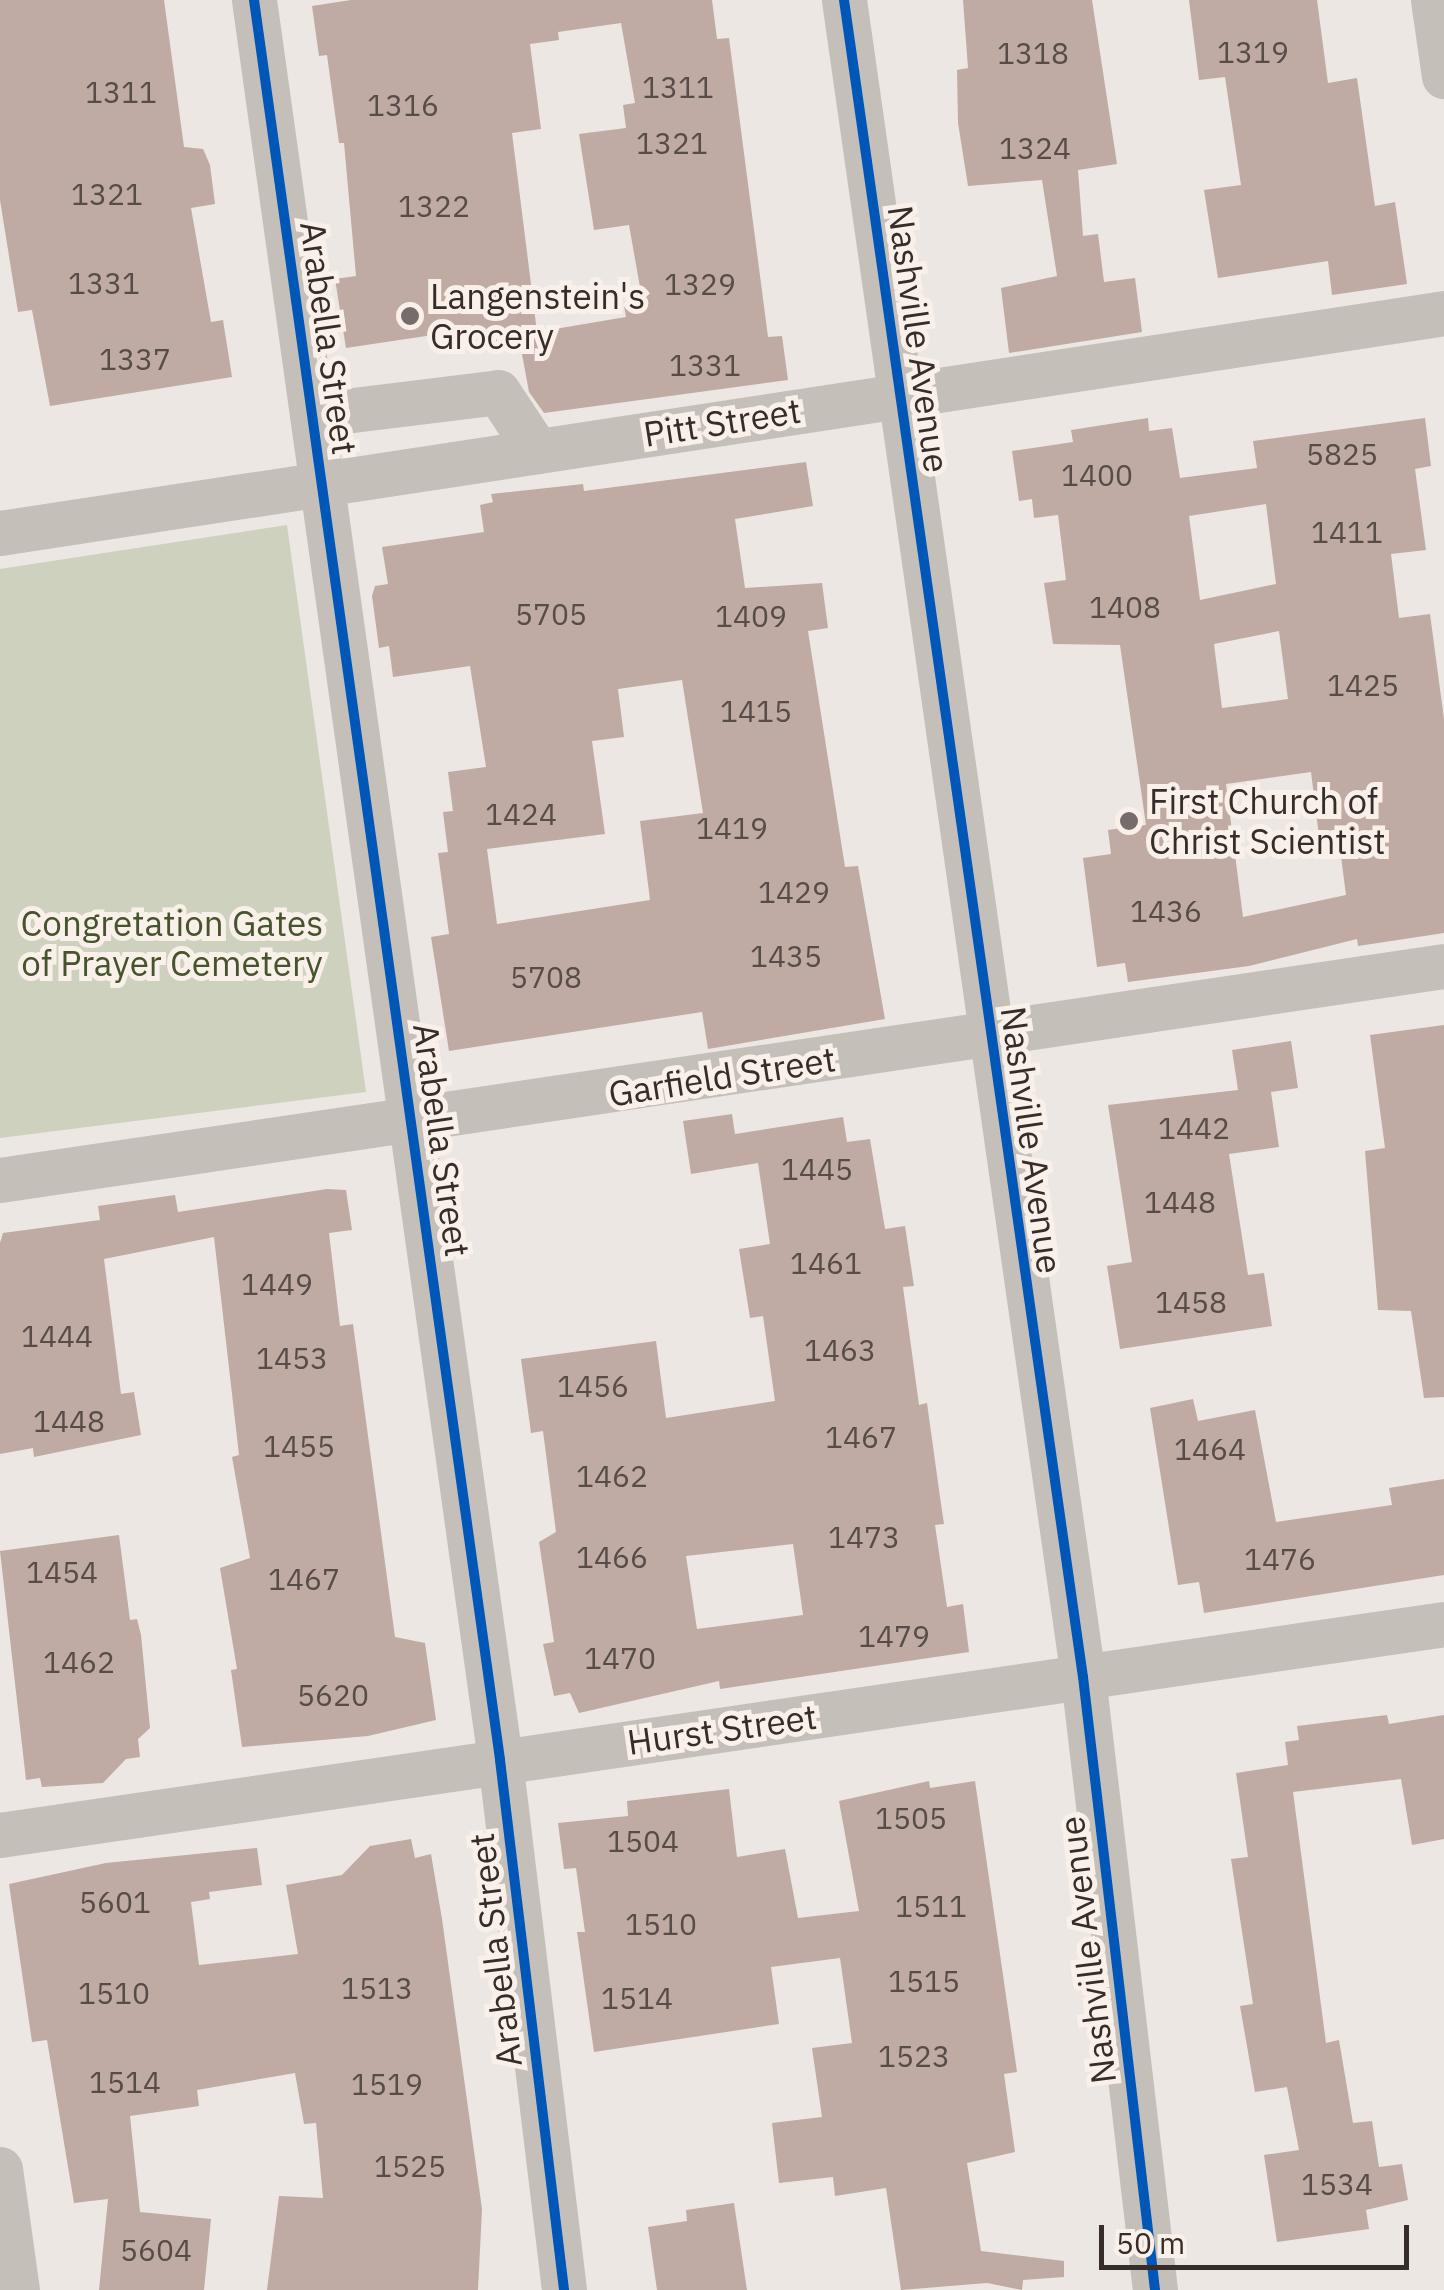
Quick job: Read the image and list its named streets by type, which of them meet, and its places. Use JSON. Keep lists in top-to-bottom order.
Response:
{
  "streets": {
    "street": [
      "Arabella Street",
      "Nashville Avenue",
      "Pitt Street",
      "Garfield Street",
      "Hurst Street"
    ]
  },
  "crossings": [
    ["Arabella Street", "Pitt Street"],
    ["Arabella Street", "Garfield Street"],
    ["Arabella Street", "Hurst Street"],
    ["Nashville Avenue", "Pitt Street"],
    ["Nashville Avenue", "Garfield Street"],
    ["Nashville Avenue", "Hurst Street"]
  ],
  "parks": ["Congretation Gates of Prayer Cemetery"],
  "places": ["Langenstein's Grocery", "First Church of Christ Scientist"],
  "house_numbers": [
    "1319",
    "1318",
    "1311",
    "1311",
    "1316",
    "1321",
    "1324",
    "1321",
    "1322",
    "1331",
    "1329",
    "1337",
    "1331",
    "5825",
    "1400",
    "1411",
    "1408",
    "5705",
    "1409",
    "1425",
    "1415",
    "1424",
    "1419",
    "1429",
    "1436",
    "1435",
    "5708",
    "1442",
    "1445",
    "1448",
    "1461",
    "1449",
    "1458",
    "1444",
    "1463",
    "1453",
    "1456",
    "1448",
    "1467",
    "1455",
    "1464",
    "1462",
    "1473",
    "1466",
    "1476",
    "1454",
    "1467",
    "1479",
    "1470",
    "1462",
    "5620",
    "1505",
    "1504",
    "5601",
    "1511",
    "1510",
    "1515",
    "1513",
    "1510",
    "1514",
    "1523",
    "1514",
    "1519",
    "1525",
    "1534",
    "5604"
  ],
  "scale_bar": "50 m"
}
